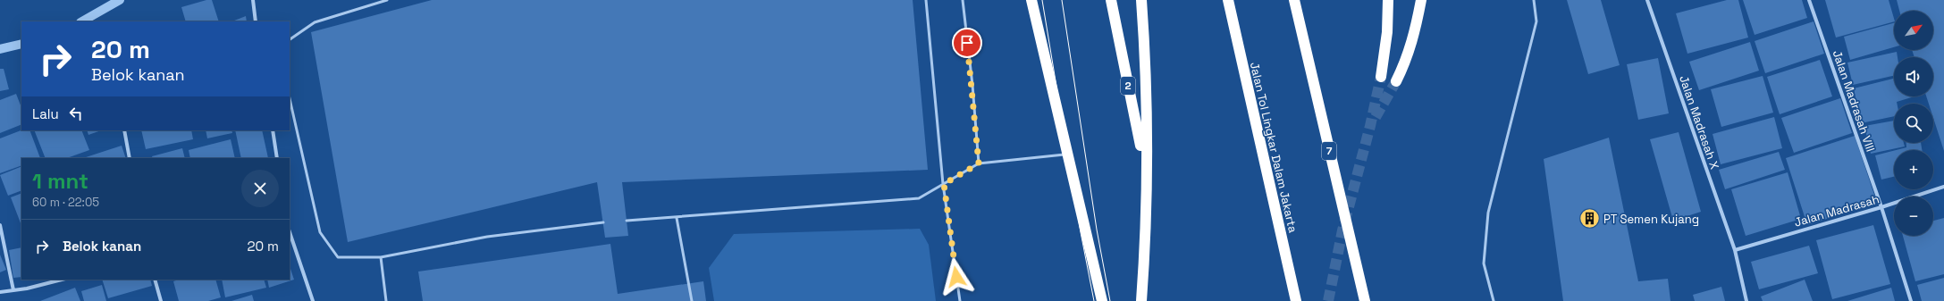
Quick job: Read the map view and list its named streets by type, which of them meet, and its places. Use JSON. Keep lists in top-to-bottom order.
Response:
{
  "streets": {
    "highway": ["2", "Jalan Tol Lingkar Dalam Jakarta", "7"],
    "street": ["Jalan Madrasah VIII", "Jalan Madrasah X", "Jalan Madrasah"]
  },
  "crossings": [
    ["Jalan Madrasah VIII", "Jalan Madrasah"],
    ["Jalan Madrasah X", "Jalan Madrasah"]
  ],
  "places": {
    "building": ["PT Semen Kujang"]
  },
  "north": "top right",
  "page": {
    "map_buttons": ["+", "−"],
    "turn": ["20 m", "Belok kanan"],
    "then": "Lalu",
    "heading": ["1 mnt", "60 m · 22:05"],
    "list": [
      {
        "name": "Belok kanan",
        "value": "20 m"
      }
    ]
  }
}
